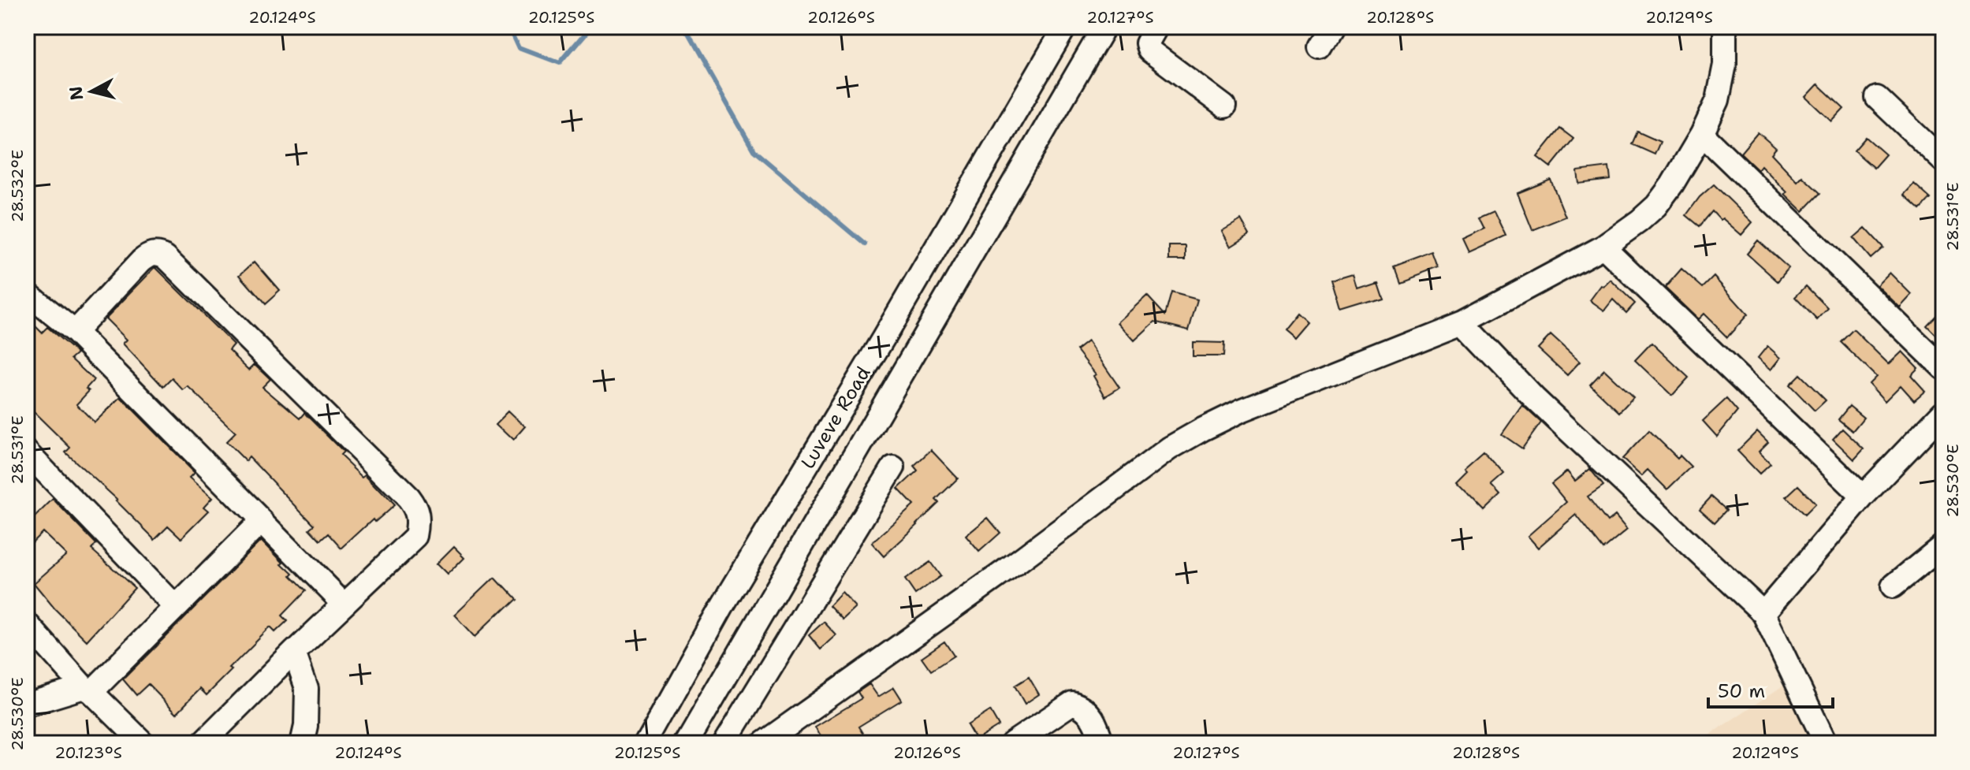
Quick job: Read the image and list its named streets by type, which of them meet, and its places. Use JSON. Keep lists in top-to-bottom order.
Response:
{
  "streets": {
    "street": ["Luveve Road"]
  },
  "scale_bar": "50 m",
  "north": "left",
  "coordinates": [
    "20.124°S",
    "20.125°S",
    "20.126°S",
    "20.127°S",
    "20.128°S",
    "20.129°S",
    "28.532°E",
    "28.531°E",
    "28.530°E",
    "20.123°S"
  ]
}
